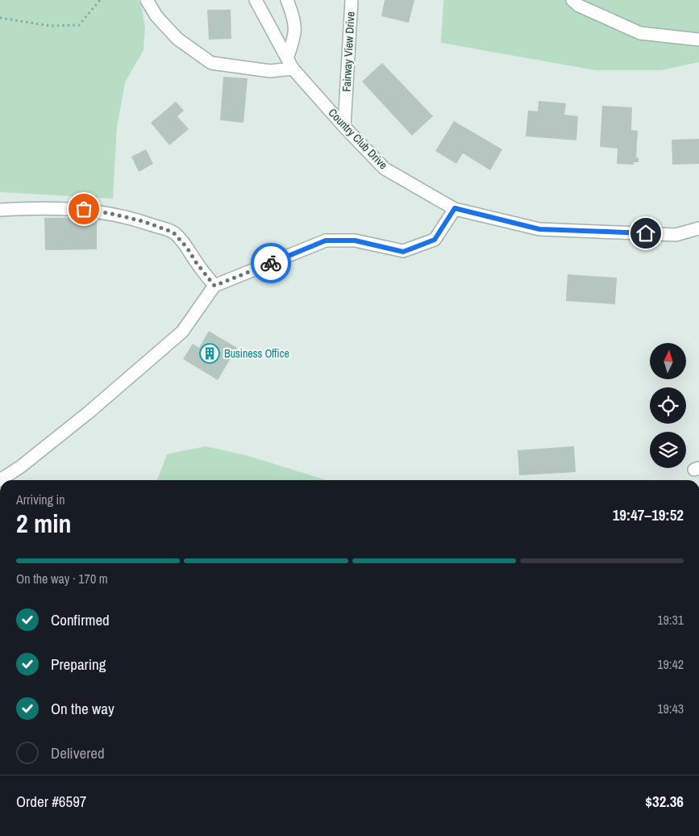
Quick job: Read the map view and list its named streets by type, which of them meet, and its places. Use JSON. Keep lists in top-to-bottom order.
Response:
{
  "streets": {
    "street": ["Fairway View Drive", "Country Club Drive"]
  },
  "crossings": [
    ["Fairway View Drive", "Country Club Drive"]
  ],
  "places": {
    "building": ["Business Office"]
  },
  "north": "top",
  "page": {
    "heading": ["2 min", "Arriving in", "19:47–19:52"],
    "panel": ["Order #6597", "$32.36"],
    "bar": "On the way · 170 m",
    "list": [
      ["Confirmed", "19:31"],
      ["Preparing", "19:42"],
      ["On the way", "19:43"],
      "Delivered"
    ]
  }
}
